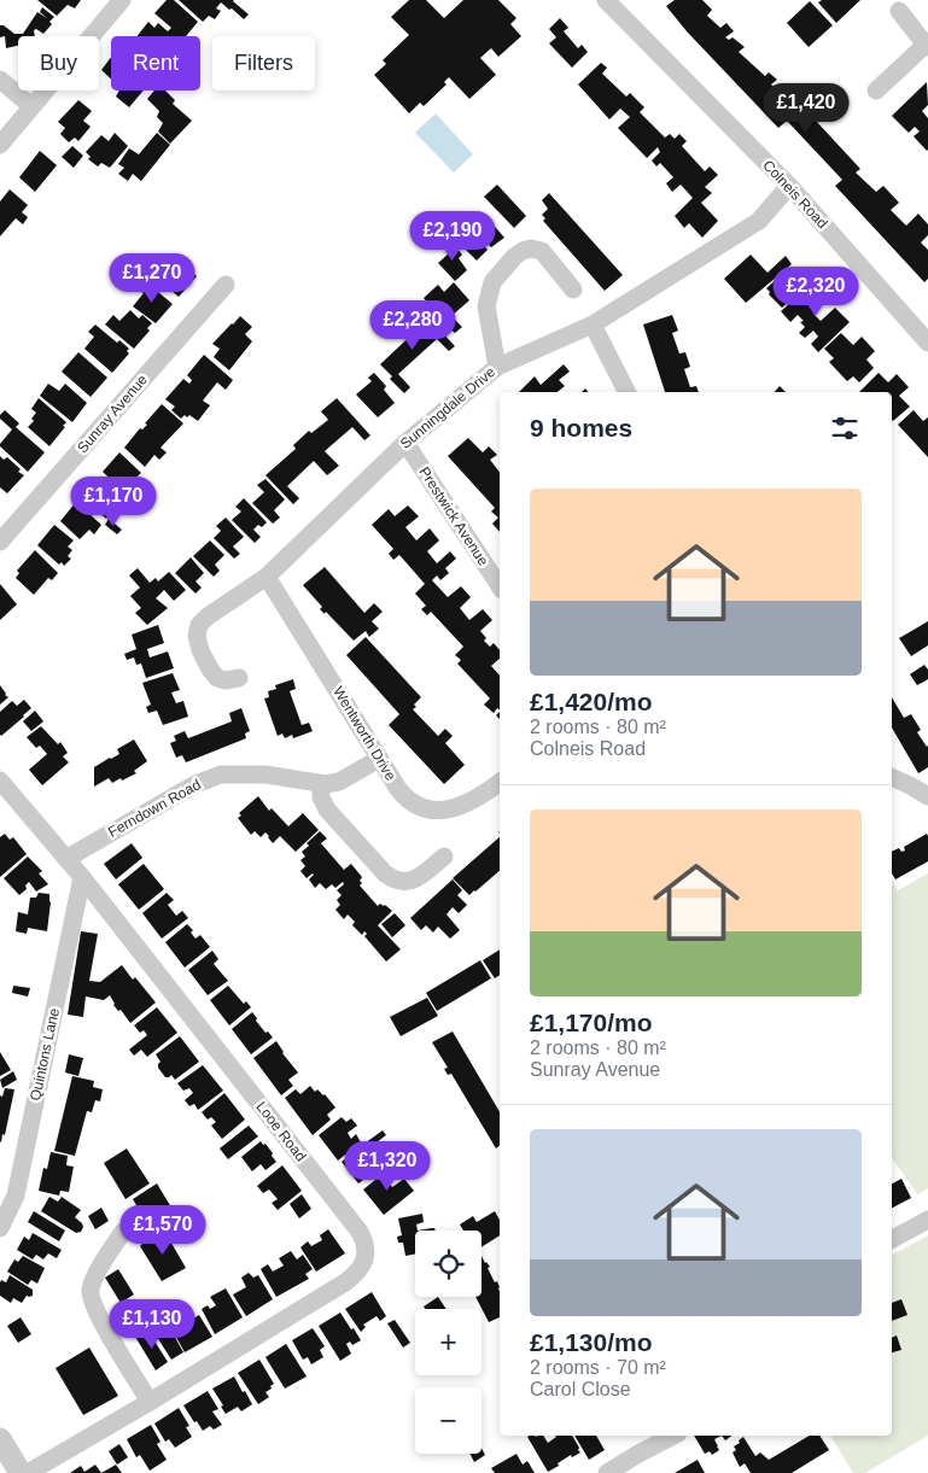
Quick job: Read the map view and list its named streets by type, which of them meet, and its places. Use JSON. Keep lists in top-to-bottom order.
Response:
{
  "streets": {
    "street": [
      "Colneis Road",
      "Sunningdale Drive",
      "Sunray Avenue",
      "Prestwick Avenue",
      "Wentworth Drive",
      "Ferndown Road",
      "Quintons Lane",
      "Looe Road"
    ]
  },
  "crossings": [
    ["Colneis Road", "Sunningdale Drive"],
    ["Sunningdale Drive", "Prestwick Avenue"],
    ["Sunningdale Drive", "Wentworth Drive"],
    ["Wentworth Drive", "Ferndown Road"],
    ["Ferndown Road", "Looe Road"],
    ["Quintons Lane", "Looe Road"]
  ],
  "page": {
    "chip": ["Buy", "Rent", "Filters"],
    "price": [
      "£1,420",
      "£2,190",
      "£1,270",
      "£2,320",
      "£2,280",
      "£1,170",
      "£1,320",
      "£1,570",
      "£1,130"
    ],
    "heading": "9 homes",
    "list": [
      {
        "name": "£1,420/mo",
        "note": "2 rooms · 80 m² · Colneis Road"
      },
      {
        "name": "£1,170/mo",
        "note": "2 rooms · 80 m² · Sunray Avenue"
      },
      {
        "name": "£1,130/mo",
        "note": "2 rooms · 70 m² · Carol Close"
      }
    ],
    "map_buttons": ["+", "−"]
  }
}
